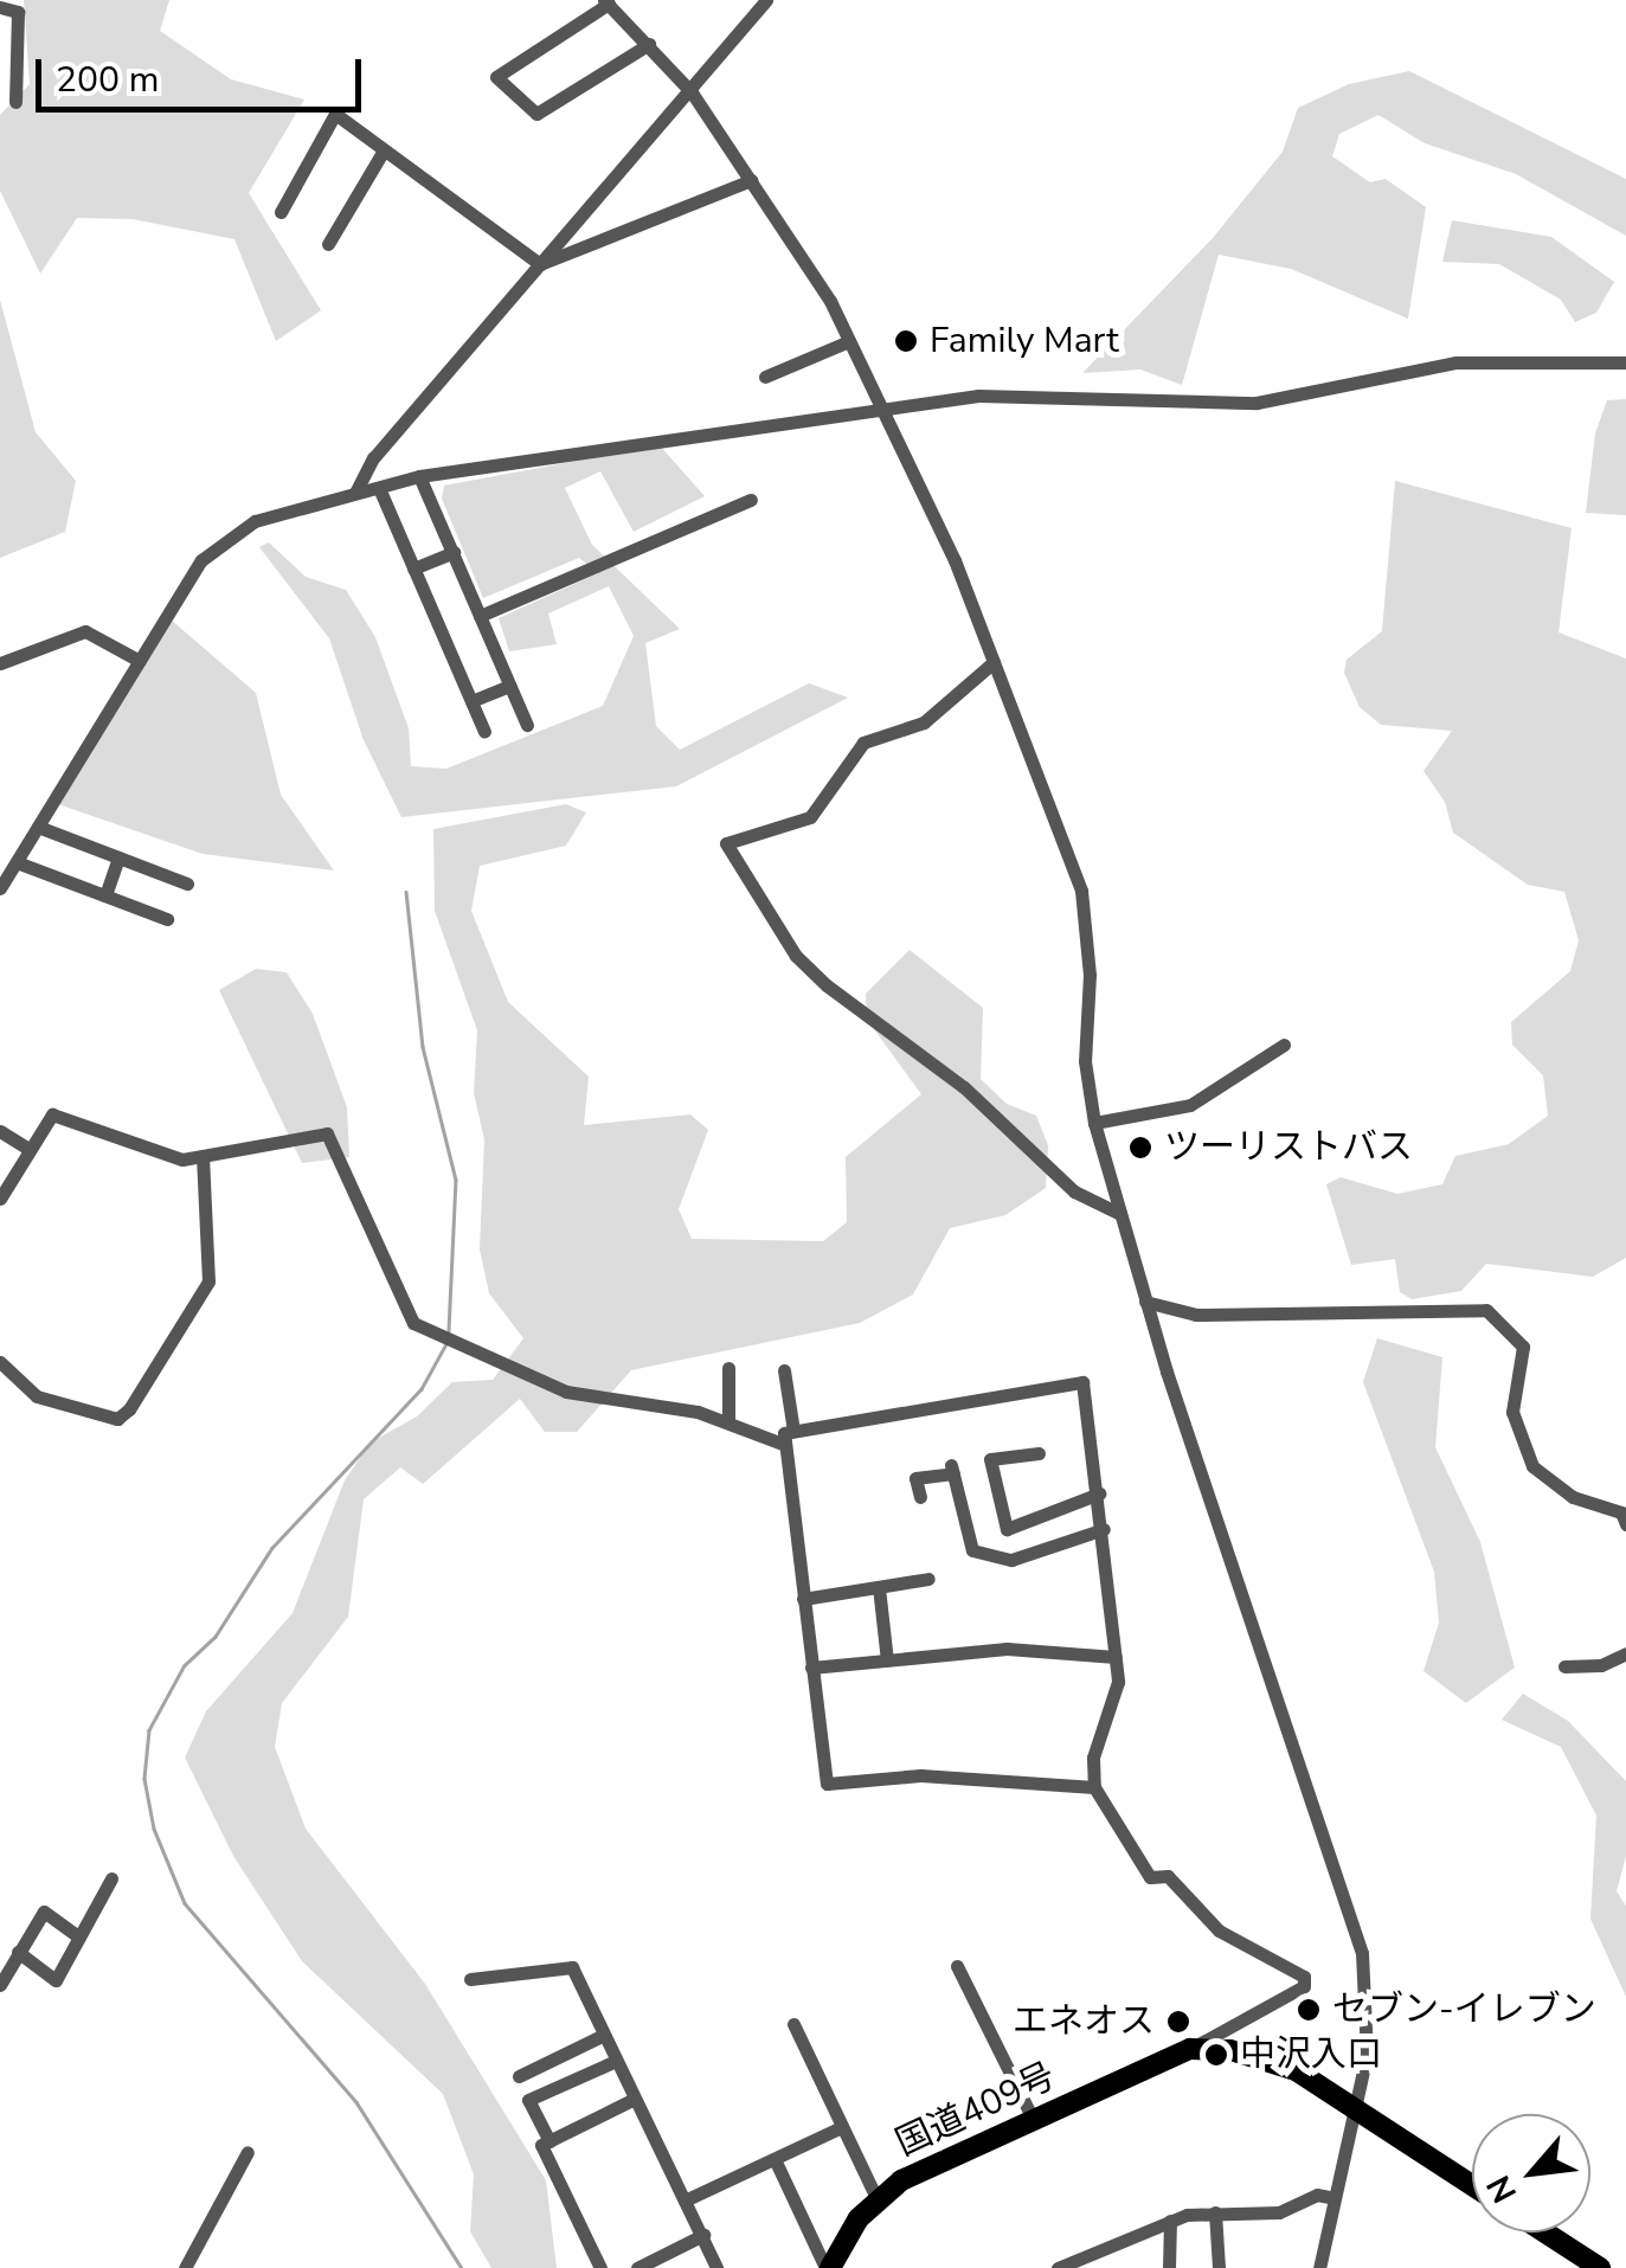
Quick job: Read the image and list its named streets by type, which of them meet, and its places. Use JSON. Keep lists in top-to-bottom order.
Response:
{
  "streets": {
    "highway": ["国道409号"]
  },
  "places": [
    "Family Mart",
    "ツーリストバス",
    "セブン-イレブン",
    "エネオス",
    "中沢入口"
  ],
  "scale_bar": "200 m",
  "north": "bottom left"
}
